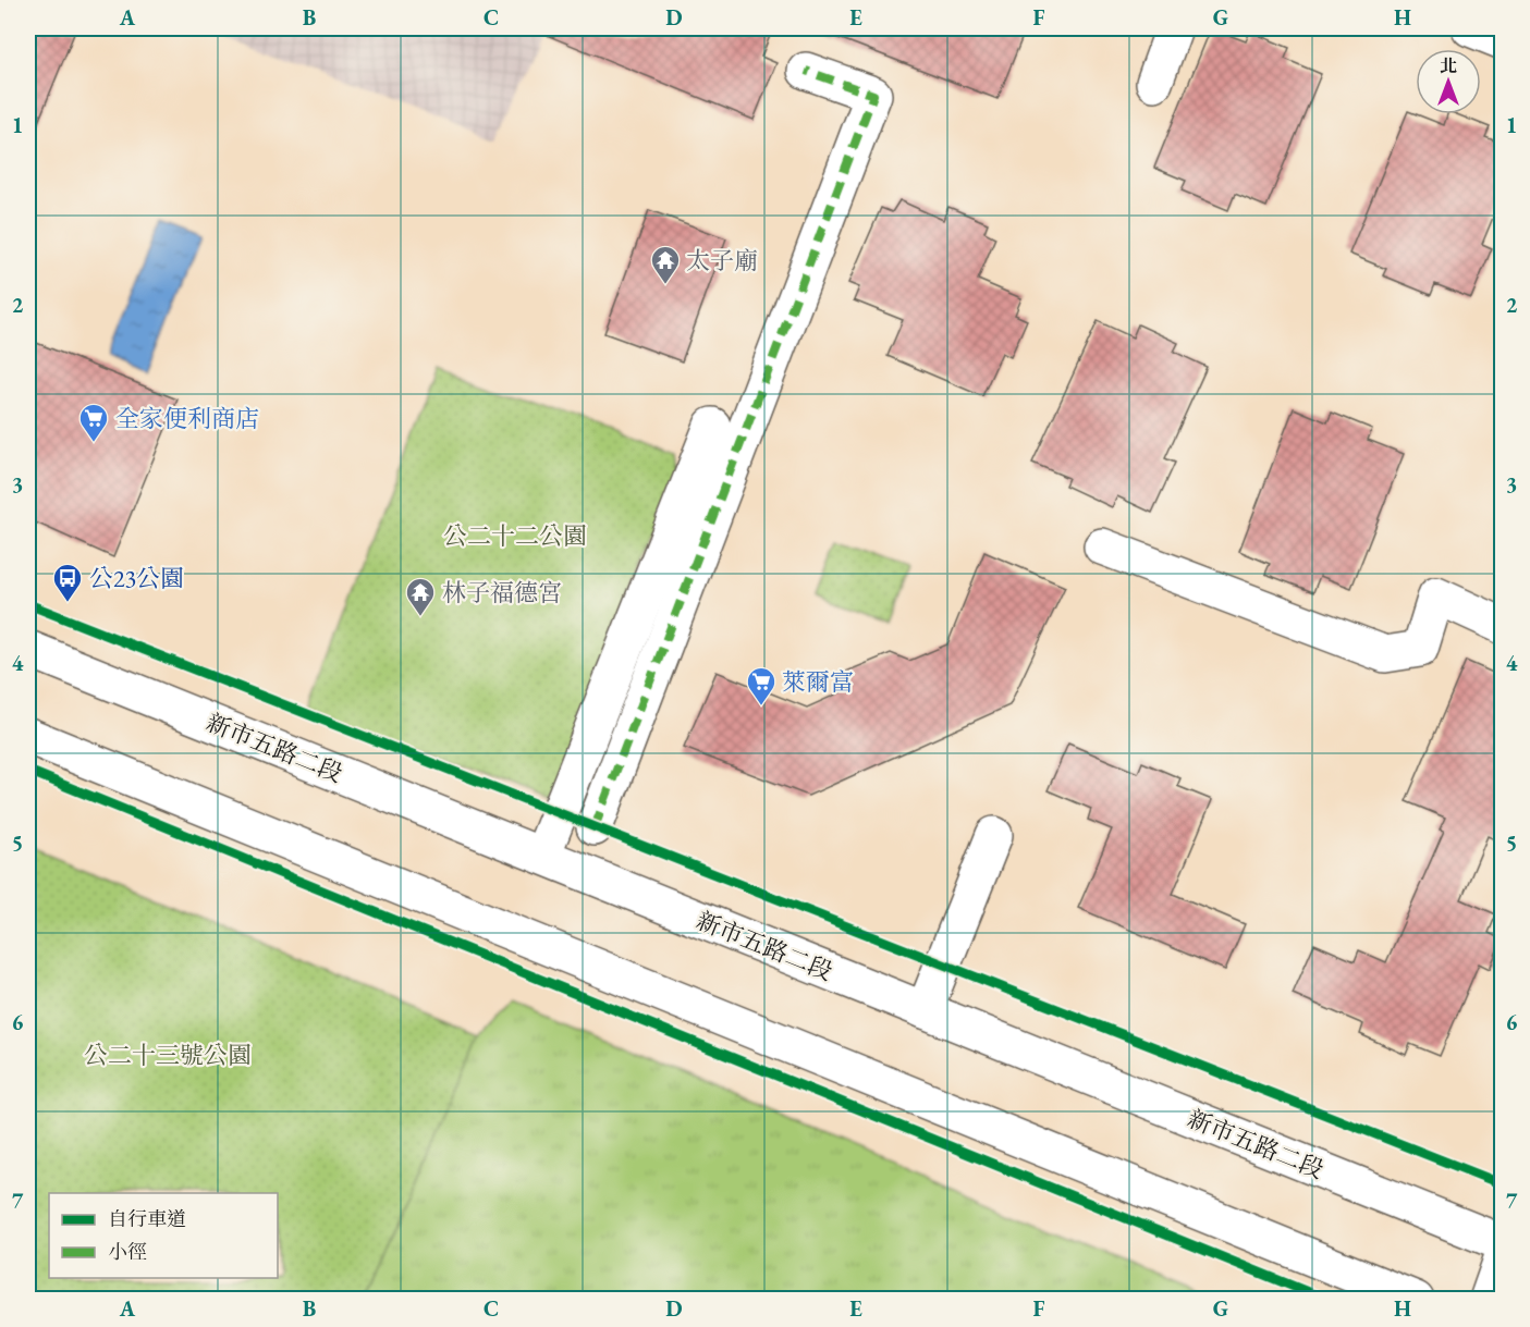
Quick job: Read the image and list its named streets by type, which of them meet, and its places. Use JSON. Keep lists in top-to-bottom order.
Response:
{
  "streets": {
    "street": ["新市五路二段"]
  },
  "parks": ["公二十二公園", "公二十三號公園"],
  "places": {
    "temple": ["太子廟", "林子福德宮"],
    "supermarket": ["全家便利商店", "萊爾富"],
    "bus stop": ["公23公園"]
  },
  "legend": ["自行車道", "小徑"],
  "north": "top",
  "grid": {
    "columns": [
      "A",
      "B",
      "C",
      "D",
      "E",
      "F",
      "G",
      "H"
    ],
    "rows": [
      "1",
      "2",
      "3",
      "4",
      "5",
      "6",
      "7"
    ]
  }
}
